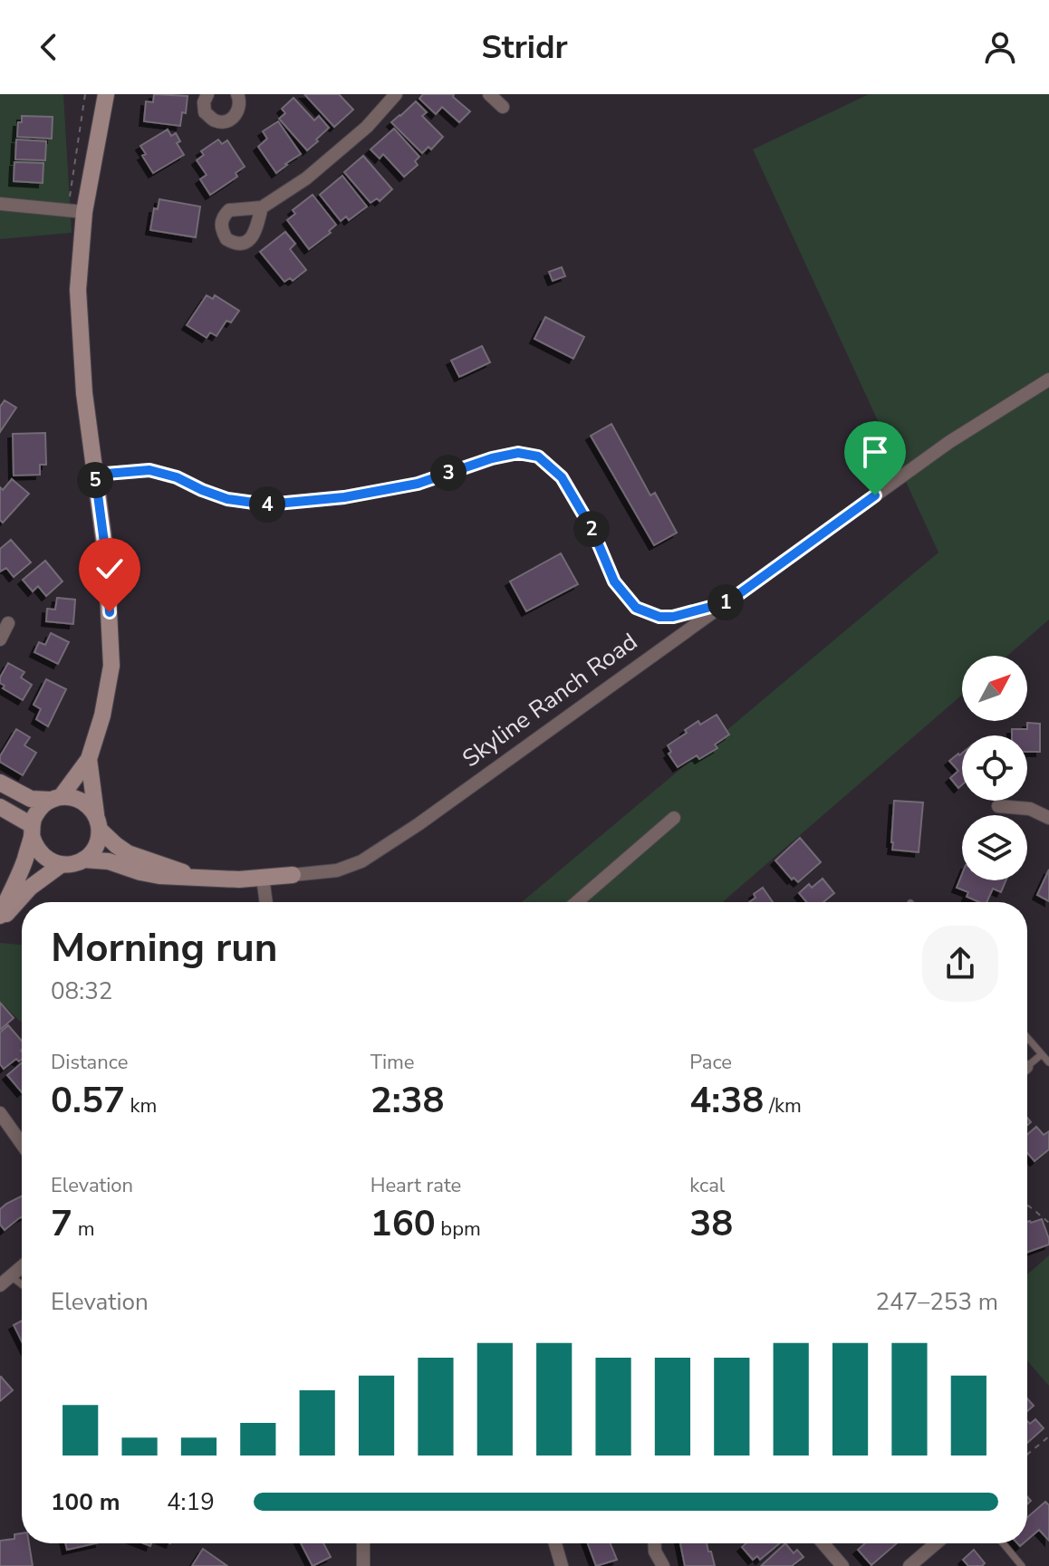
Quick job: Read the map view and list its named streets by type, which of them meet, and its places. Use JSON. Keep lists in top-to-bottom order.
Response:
{
  "streets": {
    "street": ["Skyline Ranch Road"]
  },
  "north": "top right",
  "page": {
    "header": "Stridr",
    "pins": [
      "3",
      "5",
      "4",
      "2",
      "1"
    ],
    "heading": ["Morning run", "08:32"],
    "stats": [
      ["Distance", "0.57 km"],
      ["Time", "2:38"],
      ["Pace", "4:38 /km"],
      ["Elevation", "7 m"],
      ["Heart rate", "160 bpm"],
      ["kcal", "38"]
    ],
    "chart": ["Elevation", "247–253 m"],
    "list": [
      {
        "name": "100 m",
        "note": "4:19"
      }
    ]
  }
}
